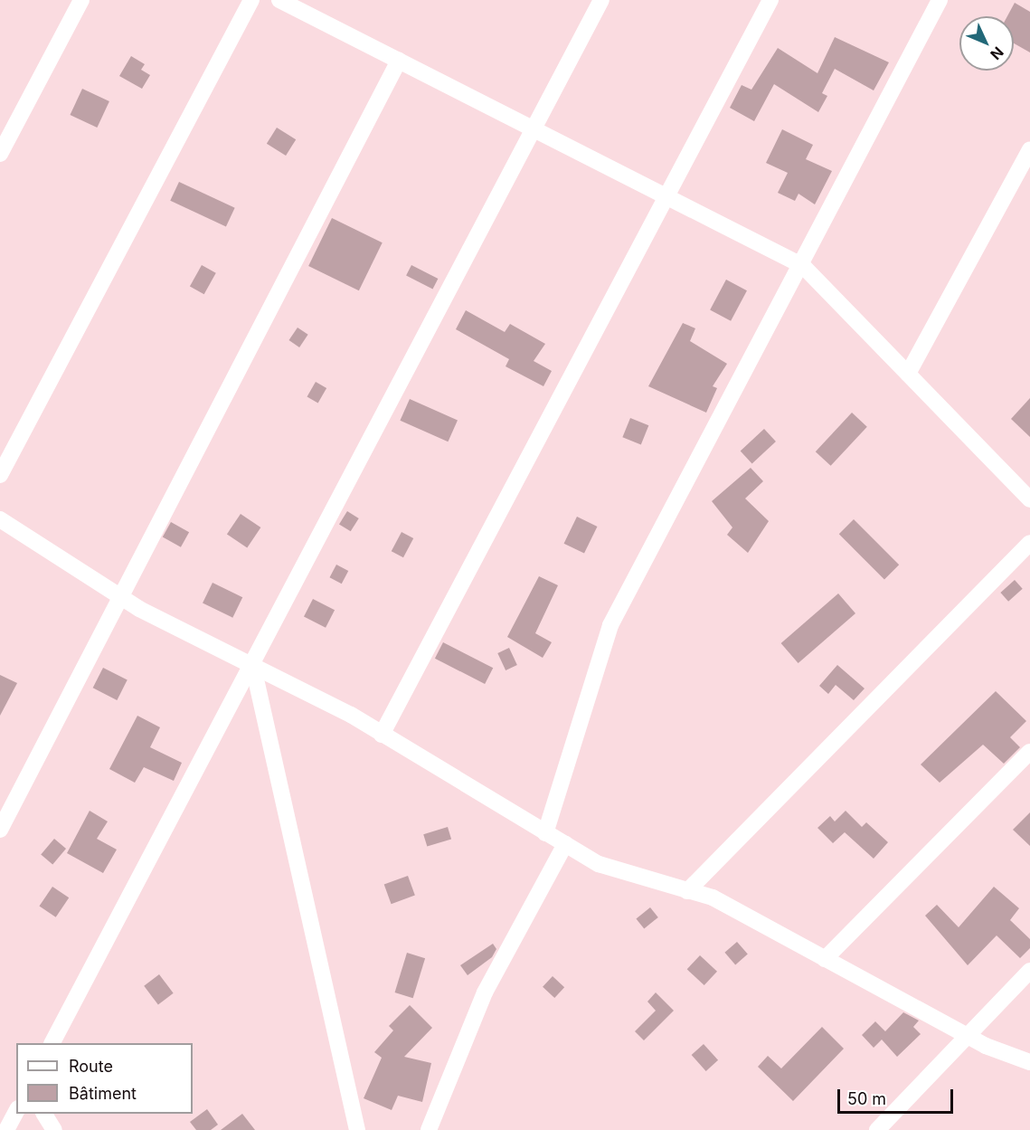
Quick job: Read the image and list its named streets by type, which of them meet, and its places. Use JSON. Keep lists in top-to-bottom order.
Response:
{
  "legend": ["Route", "Bâtiment"],
  "scale_bar": "50 m",
  "north": "bottom right"
}
